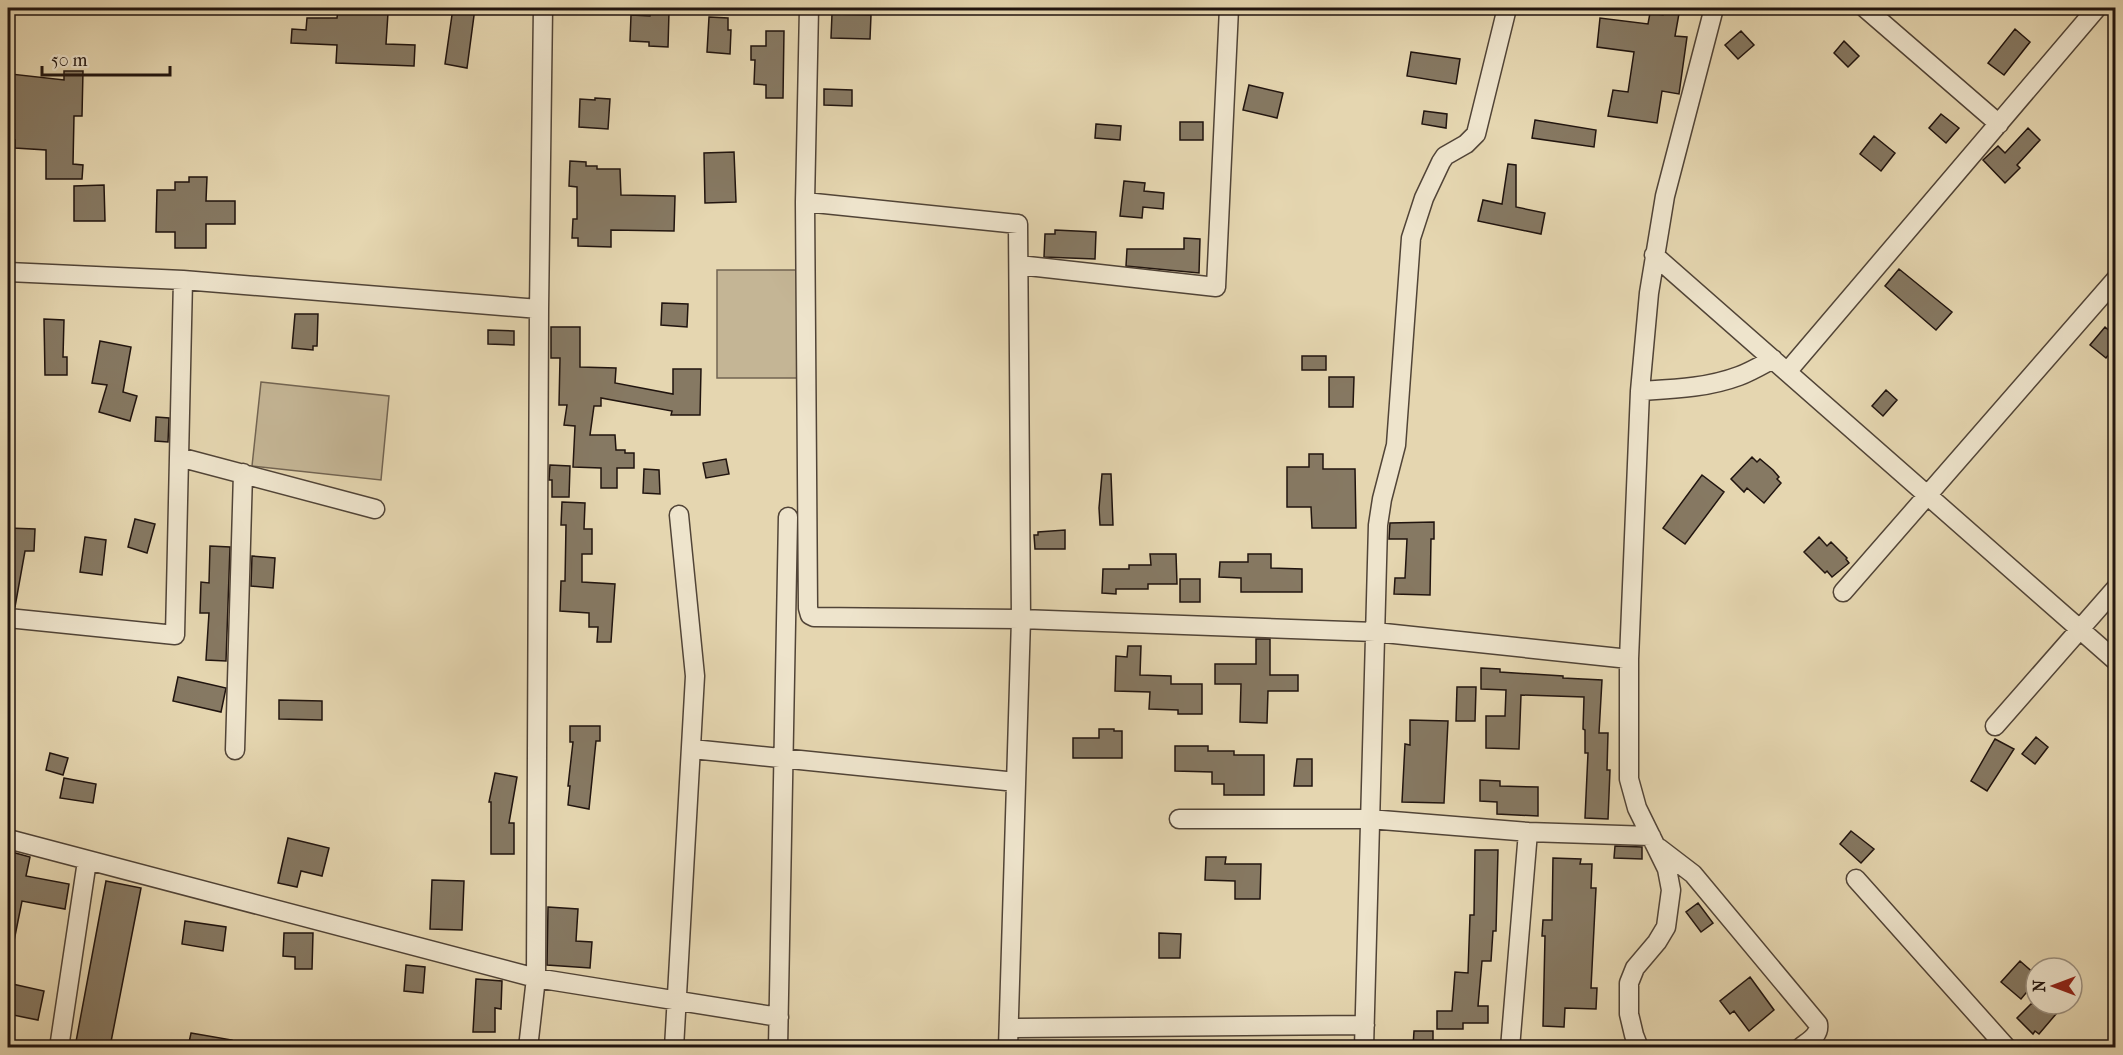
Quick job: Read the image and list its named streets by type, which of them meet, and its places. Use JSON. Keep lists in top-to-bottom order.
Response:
{
  "scale_bar": "50 m",
  "north": "left"
}
